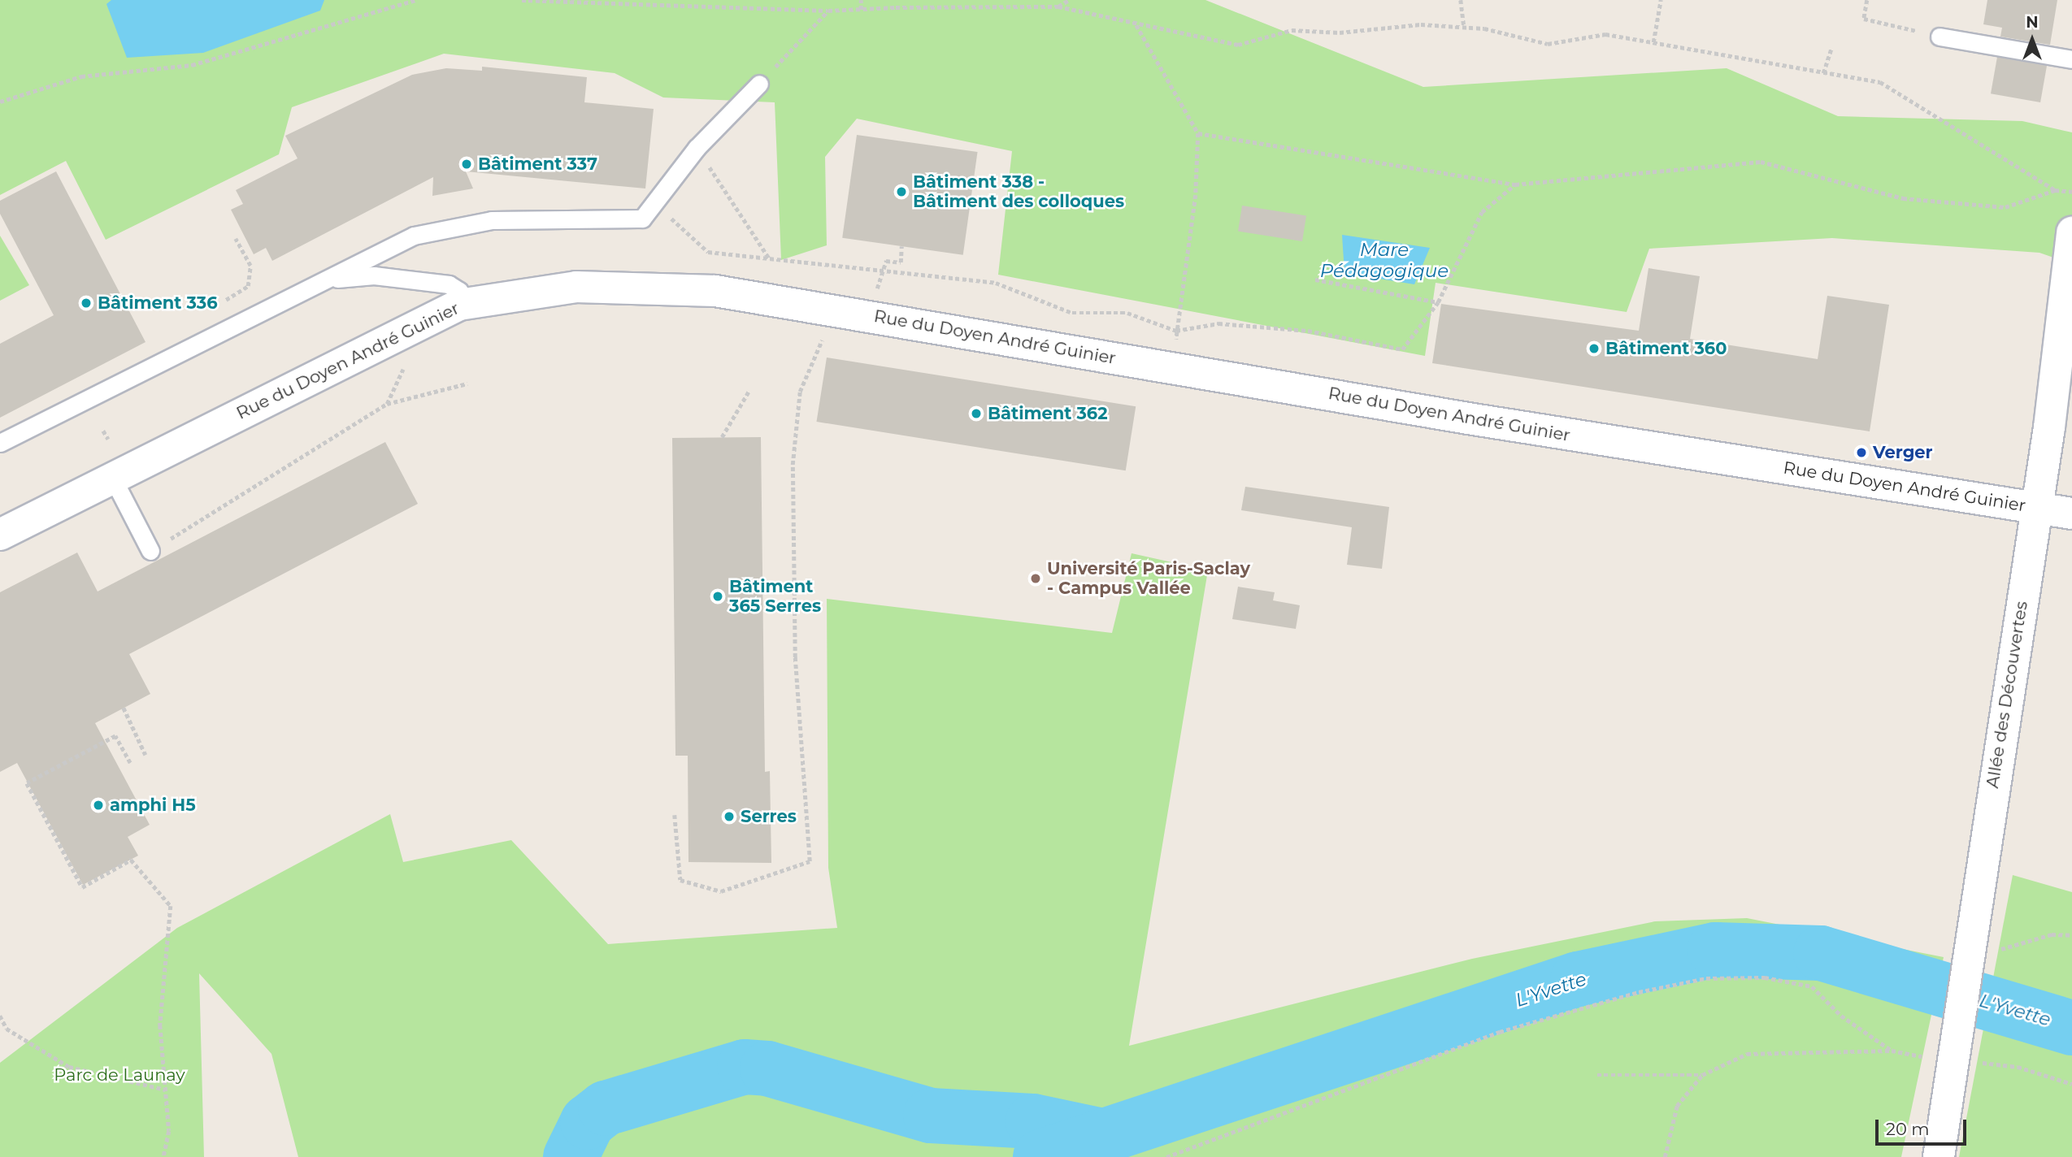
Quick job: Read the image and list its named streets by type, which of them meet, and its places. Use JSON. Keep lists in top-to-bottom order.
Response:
{
  "streets": {
    "street": ["Rue du Doyen André Guinier", "Allée des Découvertes"]
  },
  "crossings": [
    ["Rue du Doyen André Guinier", "Allée des Découvertes"]
  ],
  "water": ["Mare Pédagogique", "L'Yvette"],
  "parks": ["Parc de Launay"],
  "places": [
    "Bâtiment 337",
    "Bâtiment 338 - Bâtiment des colloques",
    "Bâtiment 336",
    "Bâtiment 360",
    "Bâtiment 362",
    "Verger",
    "Université Paris-Saclay - Campus Vallée",
    "Bâtiment 365 Serres",
    "amphi H5",
    "Serres"
  ],
  "scale_bar": "20 m",
  "north": "top"
}
